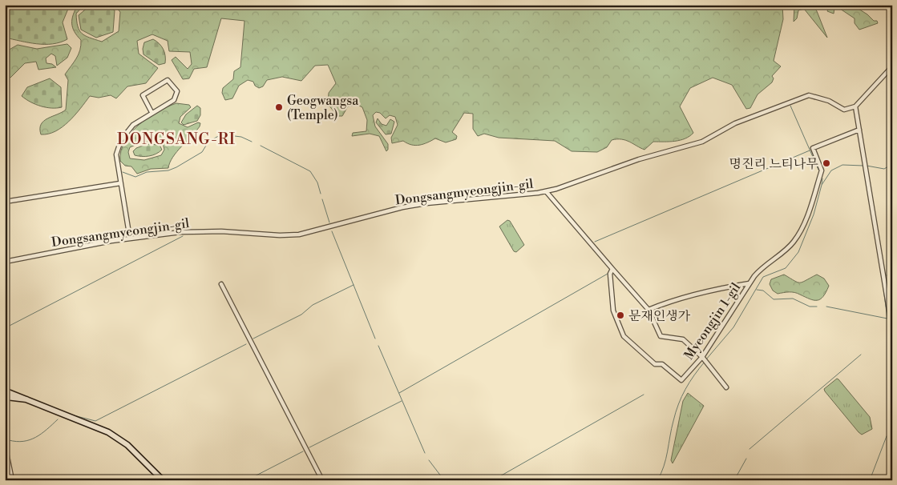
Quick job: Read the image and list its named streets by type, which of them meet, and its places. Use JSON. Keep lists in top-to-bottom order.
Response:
{
  "streets": {
    "street": ["Dongsangmyeongjin-gil", "Myeongjin 1-gil"]
  },
  "districts": ["DONGSANG-RI"],
  "places": ["Geogwangsa (Temple)", "명진리 느티나무", "문재인생가"]
}
